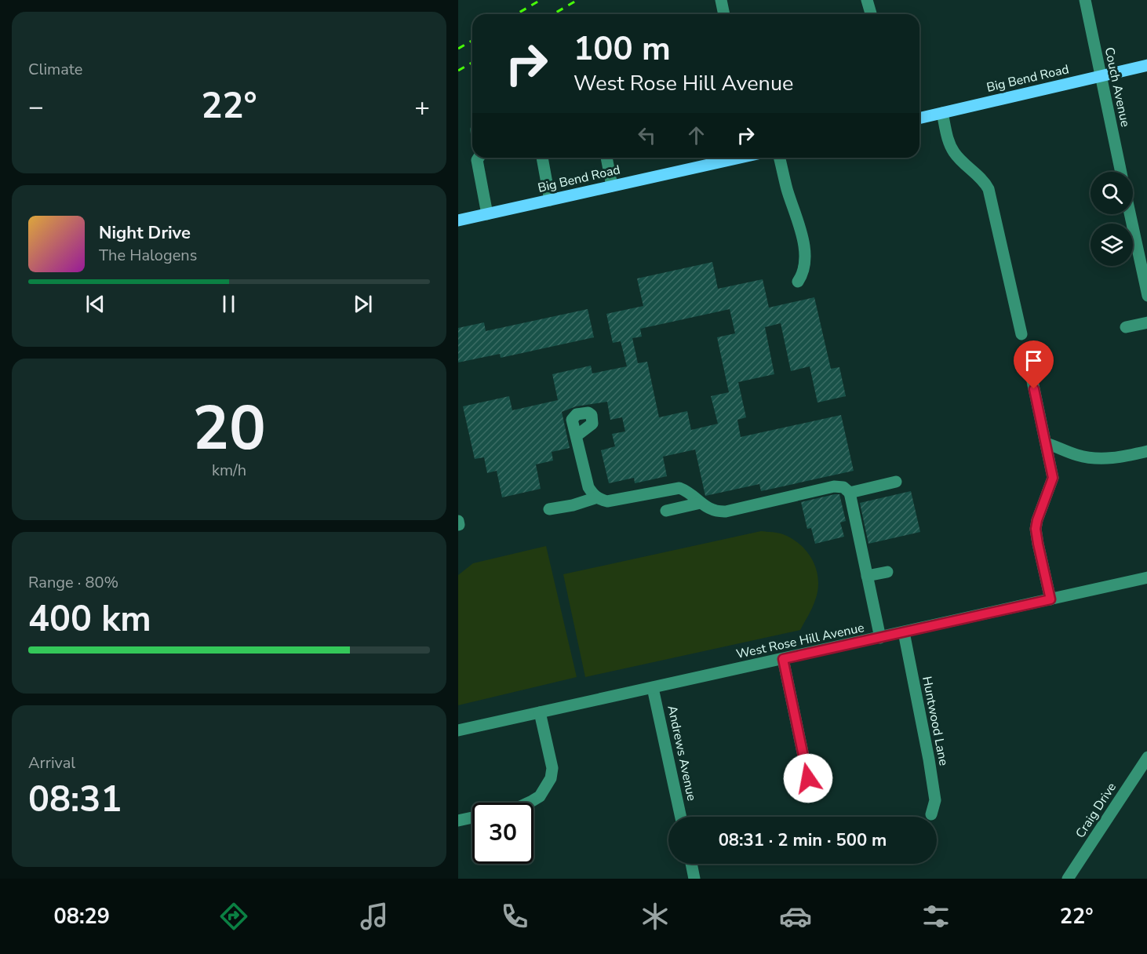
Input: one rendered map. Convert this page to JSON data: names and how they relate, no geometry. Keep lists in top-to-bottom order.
{
  "streets": {
    "main road": ["Big Bend Road"],
    "street": [
      "Couch Avenue",
      "West Rose Hill Avenue",
      "Huntwood Lane",
      "Andrews Avenue",
      "Craig Drive"
    ]
  },
  "crossings": [
    ["Big Bend Road", "Couch Avenue"],
    ["West Rose Hill Avenue", "Huntwood Lane"],
    ["West Rose Hill Avenue", "Andrews Avenue"]
  ],
  "page": {
    "tile": [
      "Climate",
      ["20", "km/h"],
      ["Range · 80%", "400 km"],
      ["Arrival", "08:31"]
    ],
    "turn": ["100 m", "West Rose Hill Avenue"],
    "heat": ["−", "22°", "+"],
    "song": ["Night Drive", "The Halogens"],
    "limit": "30",
    "trip": "08:31 · 2 min · 500 m",
    "tabs": ["08:29", "22°"]
  }
}
